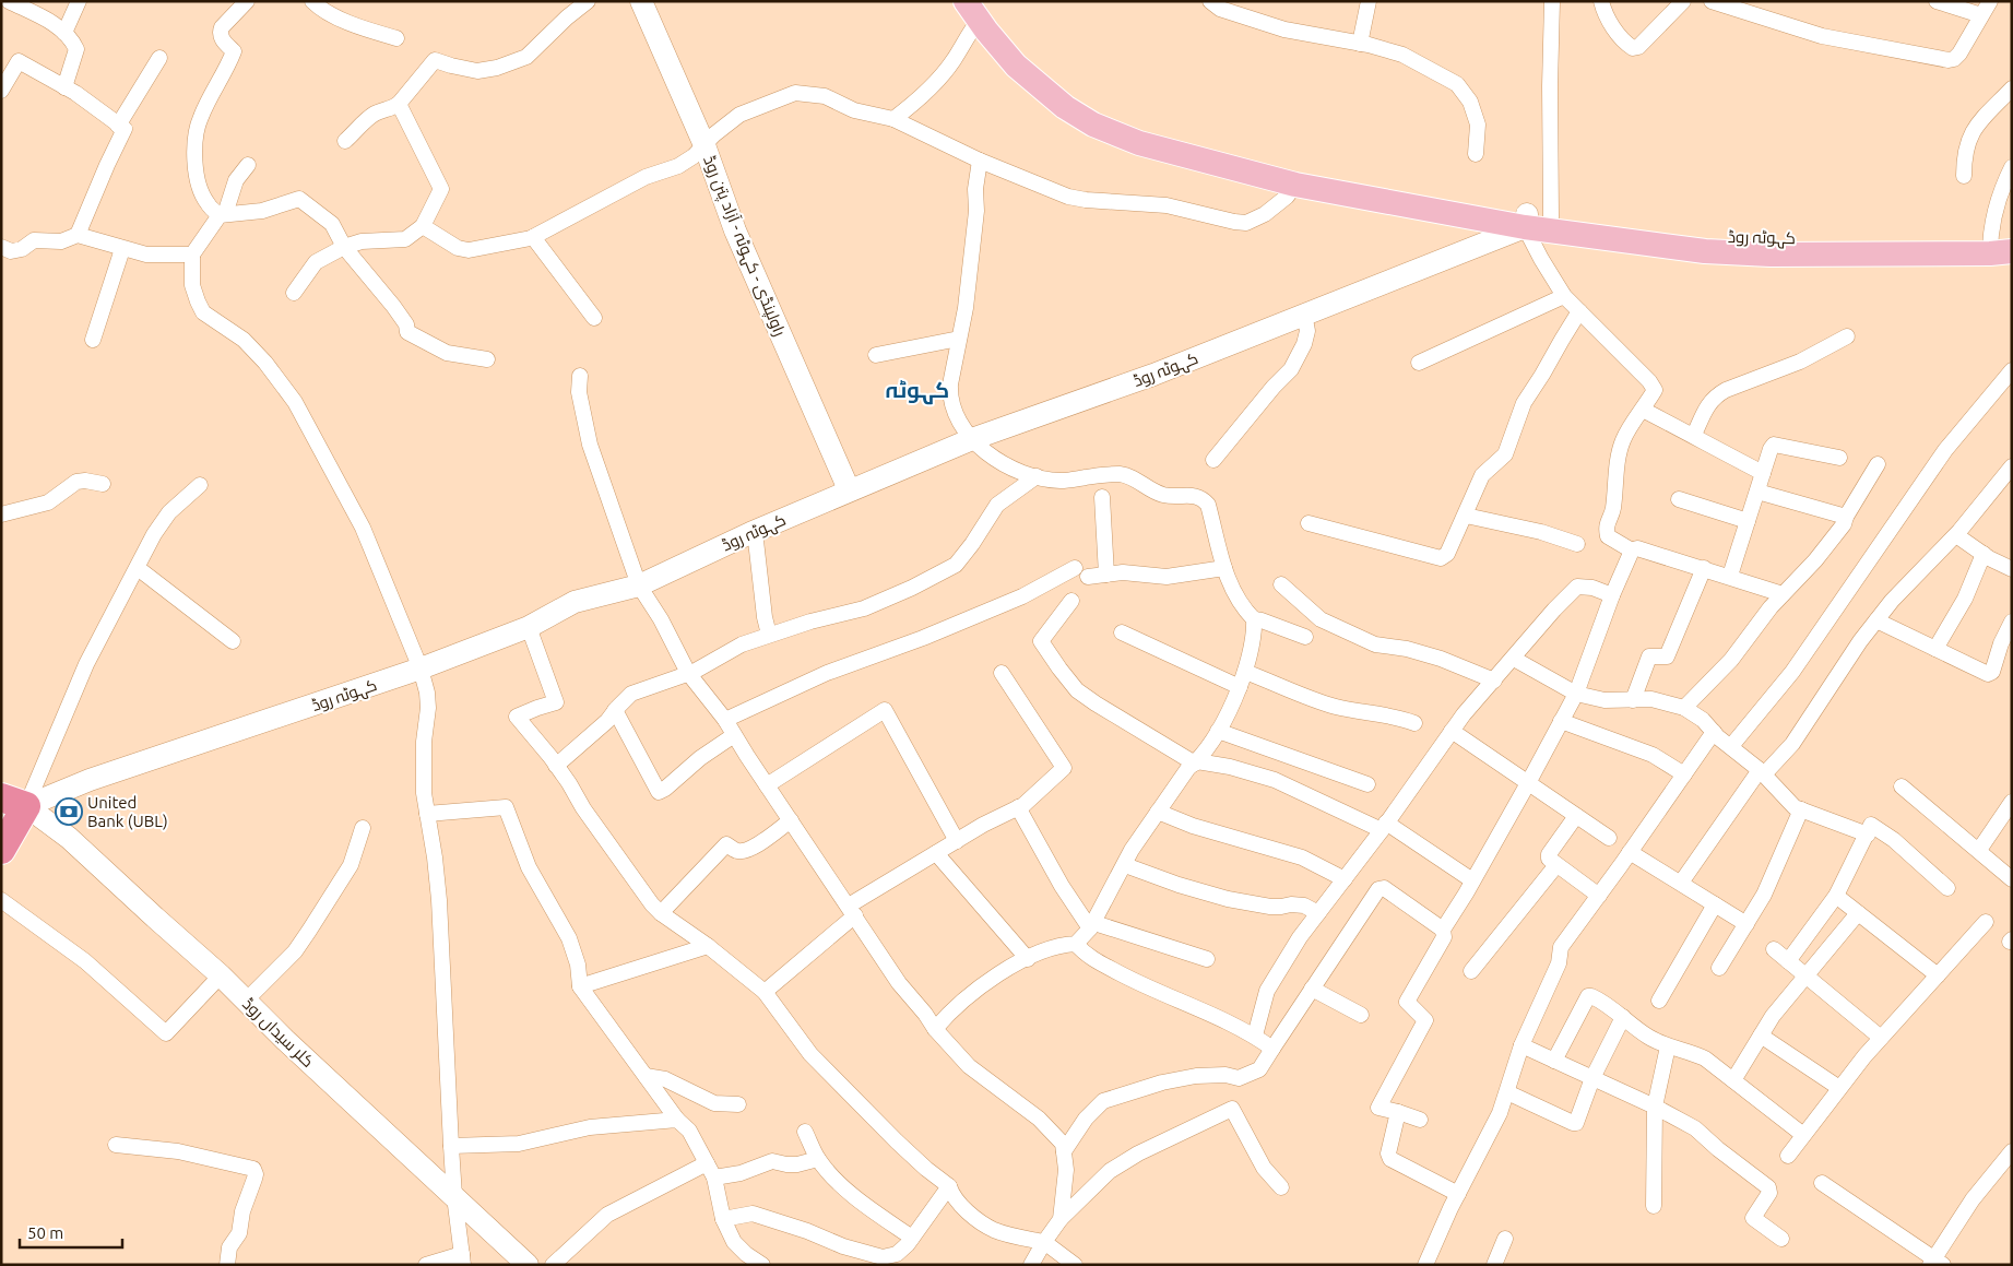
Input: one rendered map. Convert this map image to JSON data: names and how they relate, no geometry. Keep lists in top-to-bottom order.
{
  "streets": {
    "main road": ["کہوٹہ روڈ", "راولپنڈی - کہوٹہ - آزاد پتن روڈ", "کلر سیداں روڈ"]
  },
  "crossings": [
    ["کہوٹہ روڈ", "راولپنڈی - کہوٹہ - آزاد پتن روڈ"],
    ["کہوٹہ روڈ", "کلر سیداں روڈ"]
  ],
  "districts": ["کہوٹہ"],
  "places": {
    "bank": ["United Bank (UBL)"]
  },
  "scale_bar": "50 m"
}
